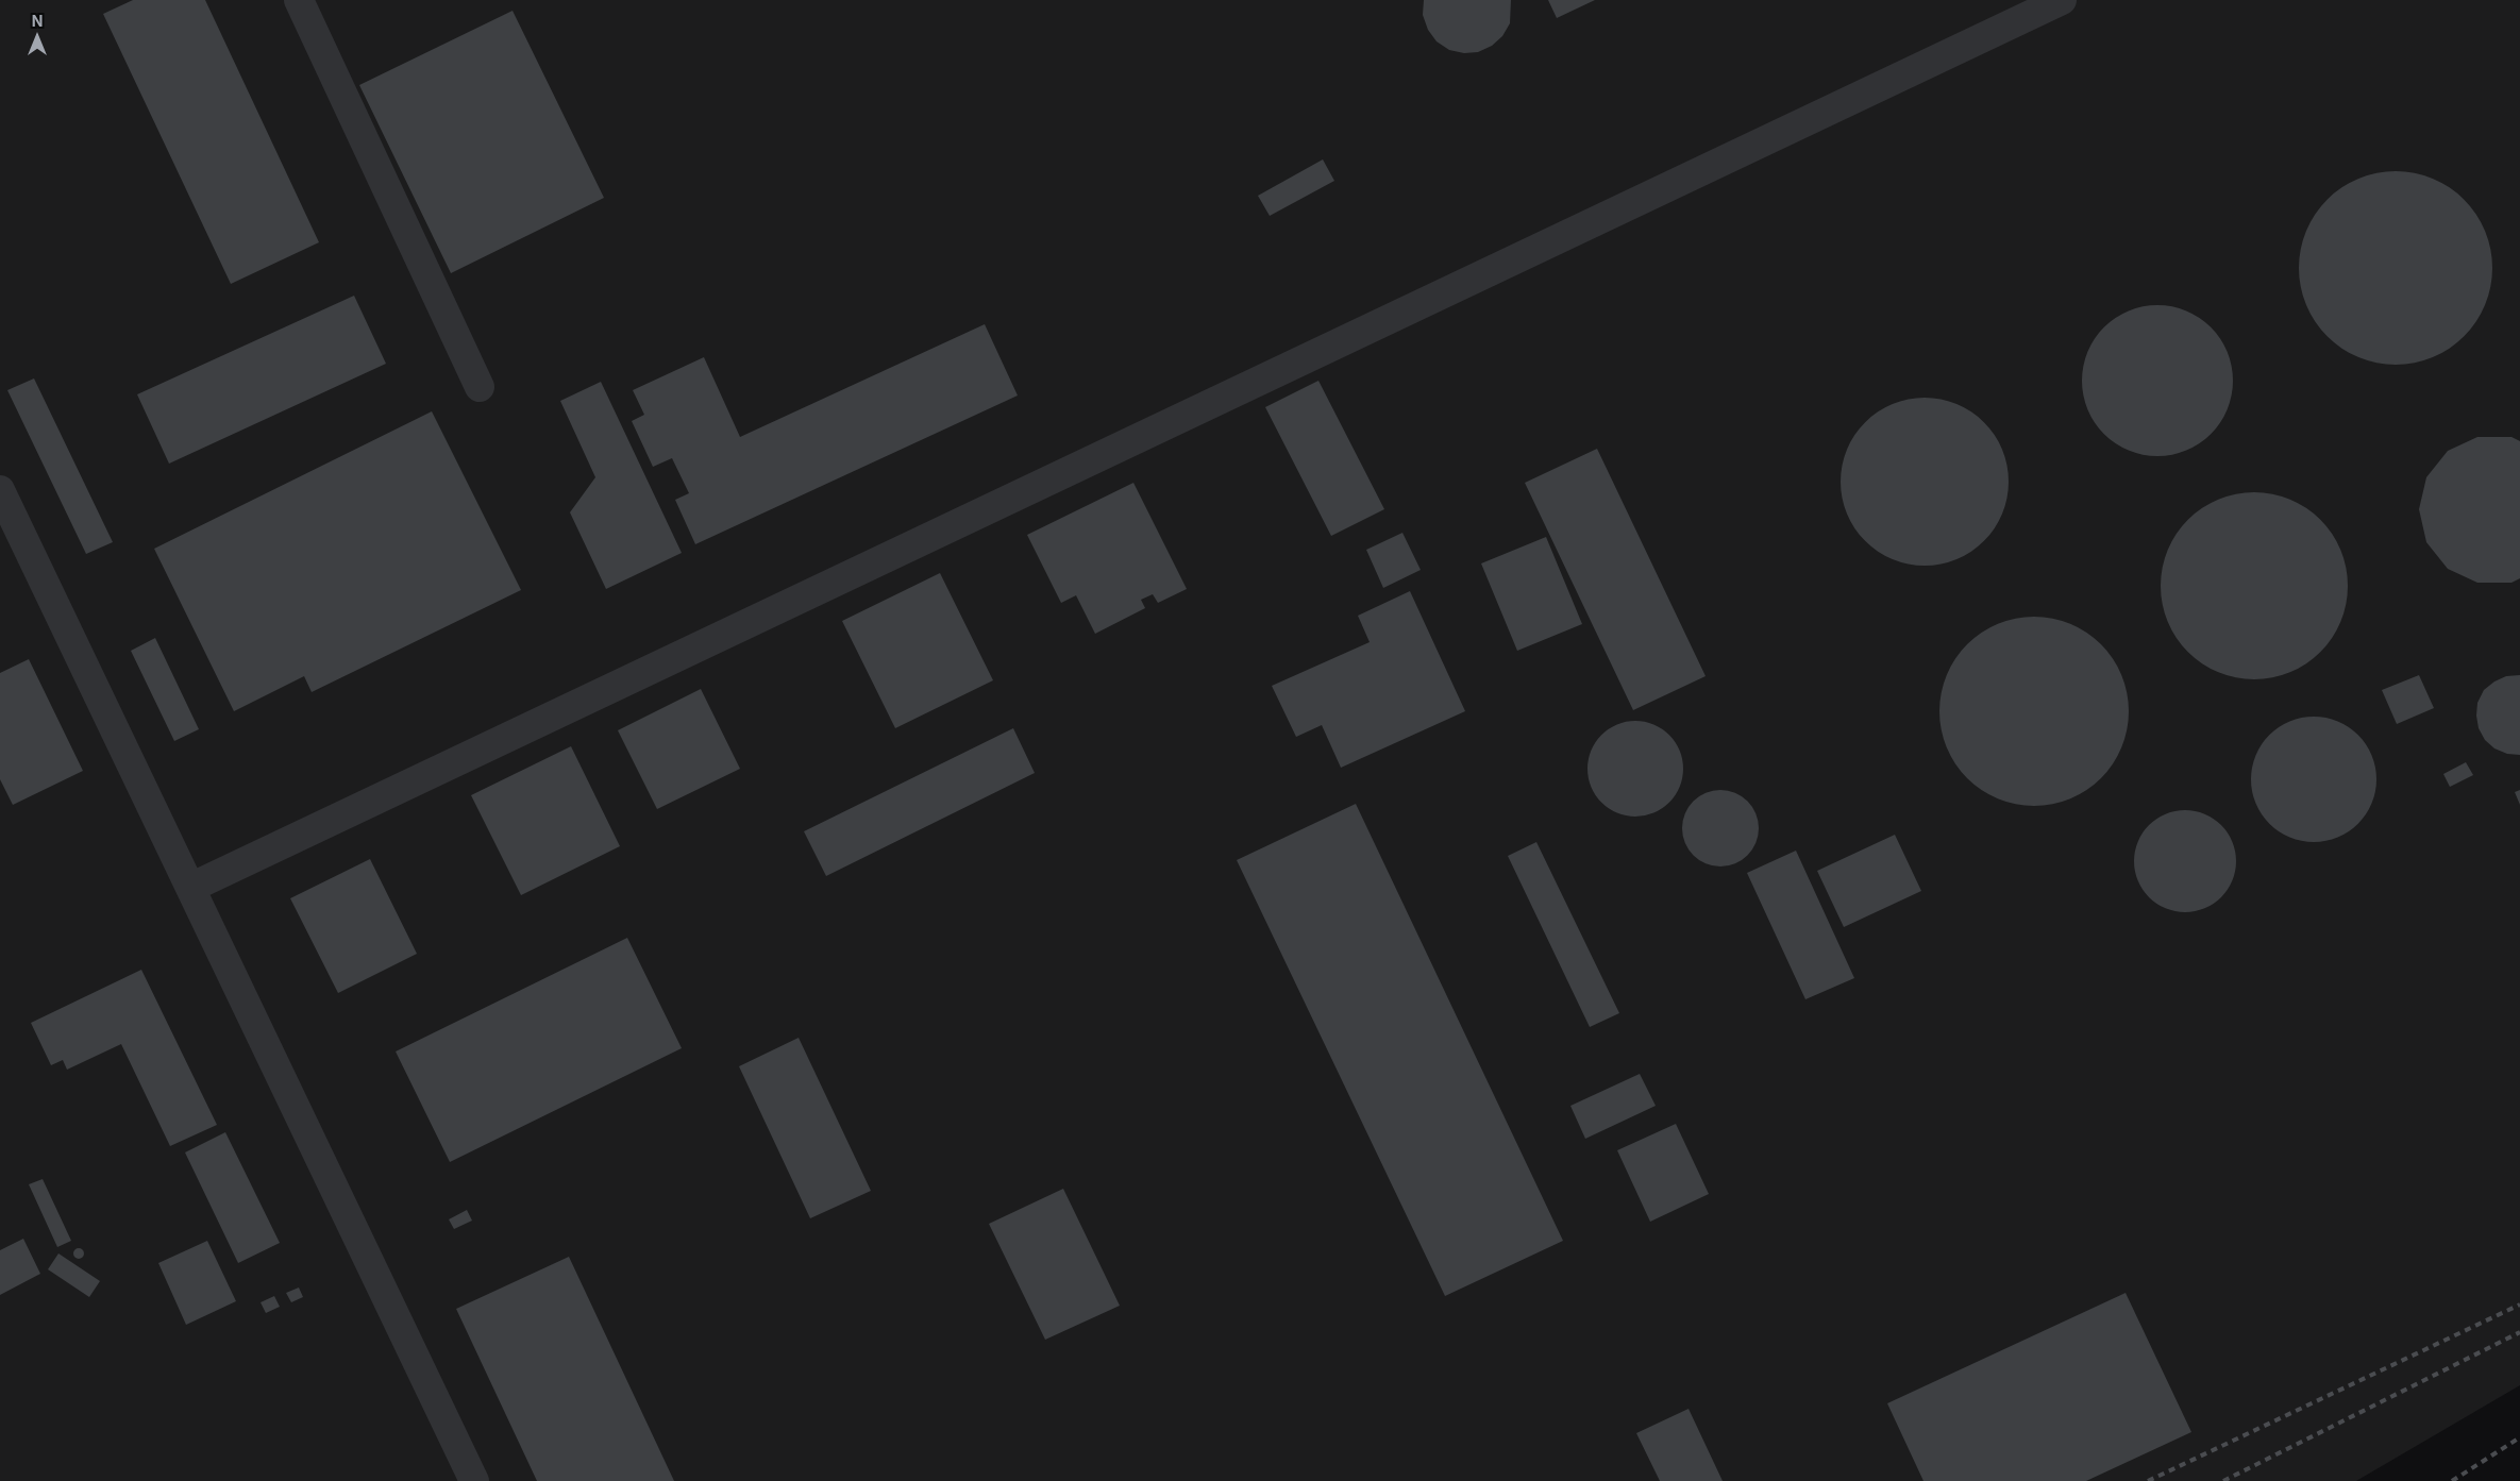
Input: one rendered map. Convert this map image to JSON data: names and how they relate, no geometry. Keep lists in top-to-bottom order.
{
  "north": "top"
}
